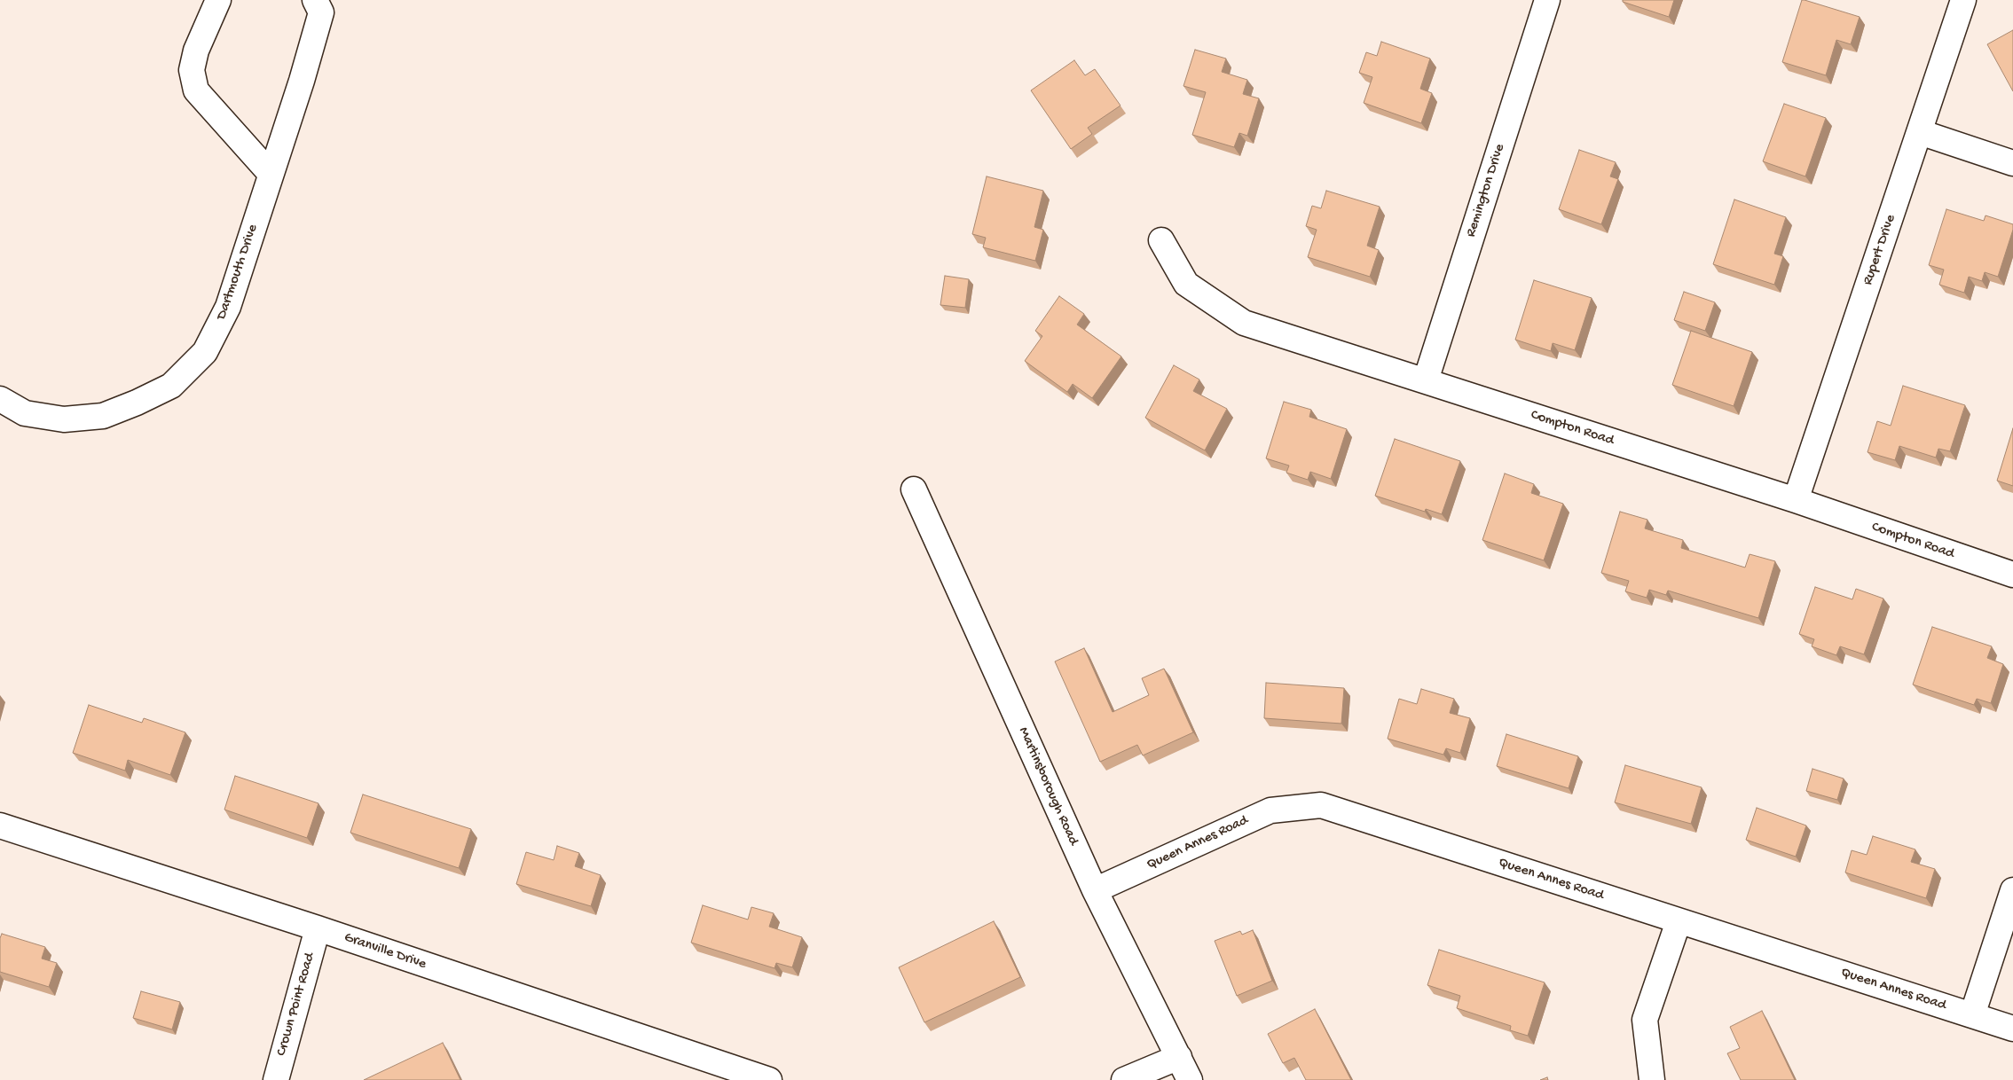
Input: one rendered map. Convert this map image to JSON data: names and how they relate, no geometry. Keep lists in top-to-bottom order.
{
  "streets": {
    "street": [
      "Remington Drive",
      "Rupert Drive",
      "Dartmouth Drive",
      "Compton Road",
      "Martinsborough Road",
      "Queen Annes Road",
      "Granville Drive",
      "Crown Point Road"
    ]
  },
  "crossings": [
    ["Remington Drive", "Compton Road"],
    ["Rupert Drive", "Compton Road"],
    ["Martinsborough Road", "Queen Annes Road"],
    ["Granville Drive", "Crown Point Road"]
  ]
}
